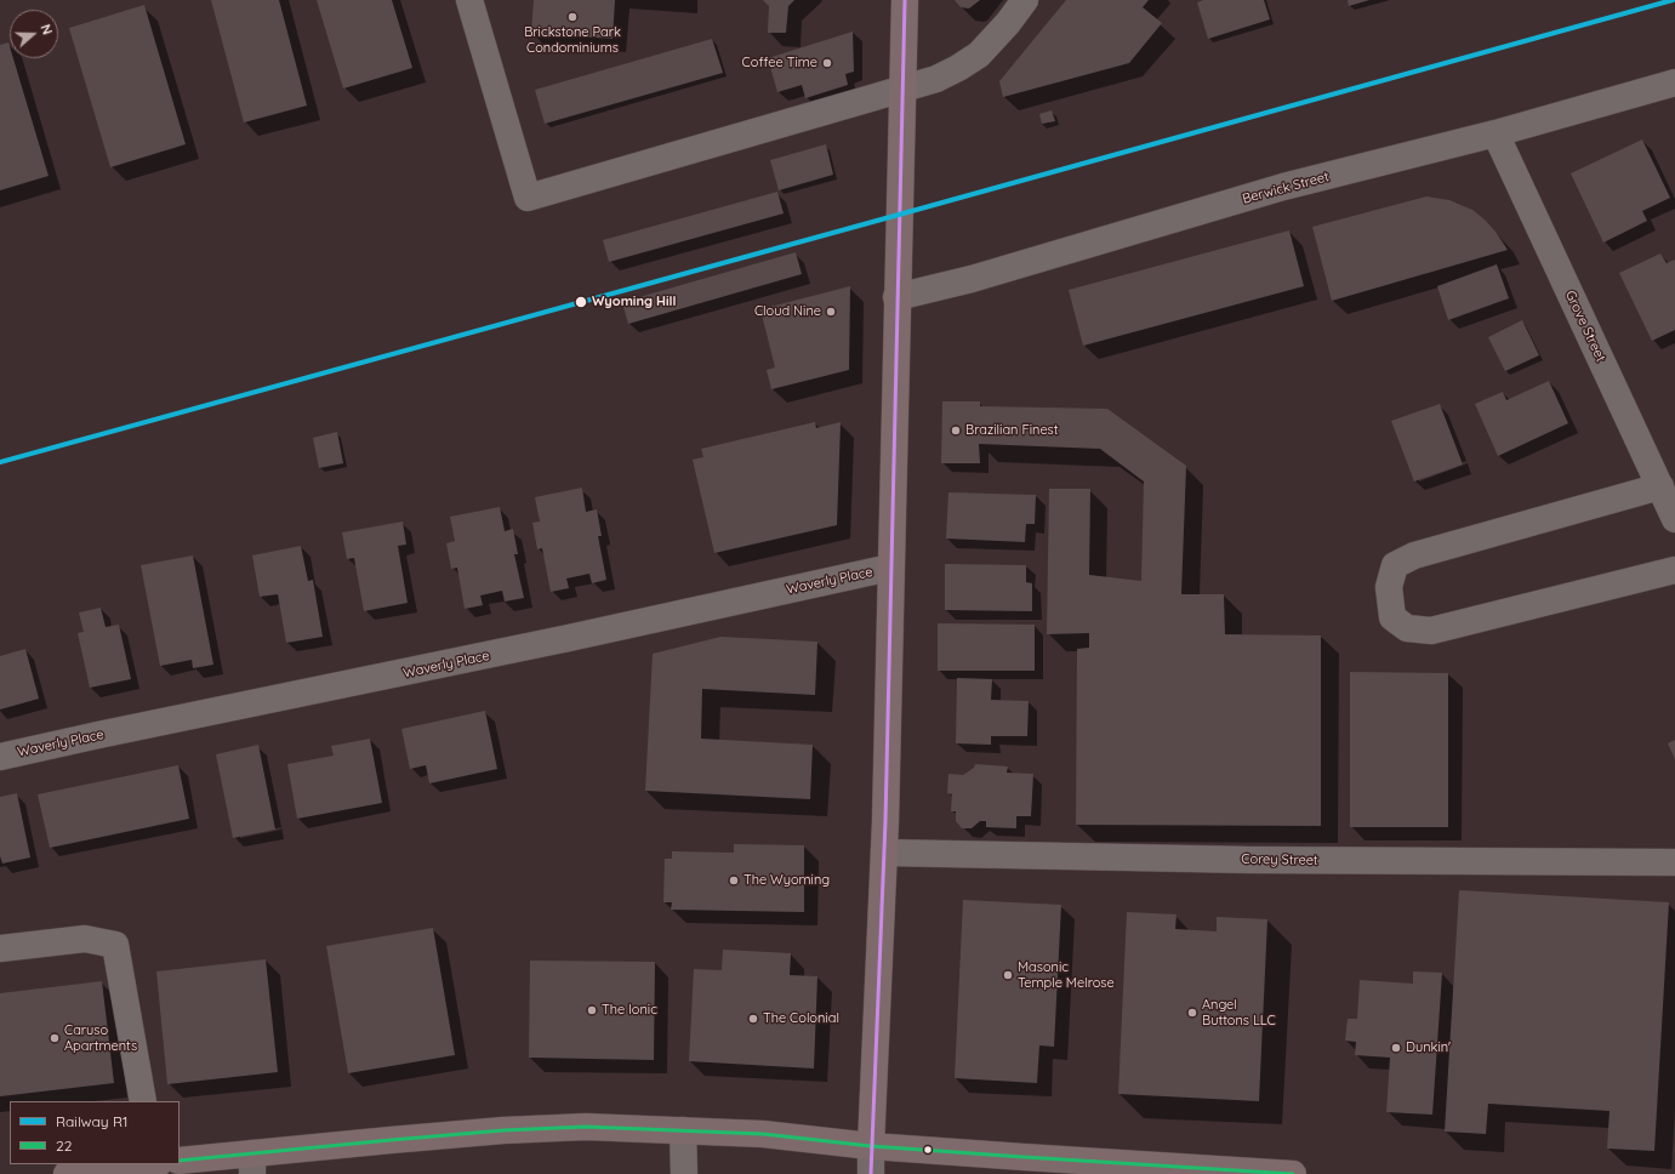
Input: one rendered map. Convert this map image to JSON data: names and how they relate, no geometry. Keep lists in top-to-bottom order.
{
  "streets": {
    "street": [
      "Berwick Street",
      "Grove Street",
      "Waverly Place",
      "Corey Street"
    ]
  },
  "crossings": [
    ["Berwick Street", "Grove Street"]
  ],
  "places": [
    "Brickstone Park Condominiums",
    "Coffee Time",
    "Wyoming Hill",
    "Cloud Nine",
    "Brazilian Finest",
    "The Wyoming",
    "Masonic Temple Melrose",
    "The Ionic",
    "Angel Buttons LLC",
    "The Colonial",
    "Caruso Apartments",
    "Dunkin'"
  ],
  "lines": ["rail line R1", "transit line 22"],
  "legend": ["Railway R1", "22"],
  "north": "right"
}
